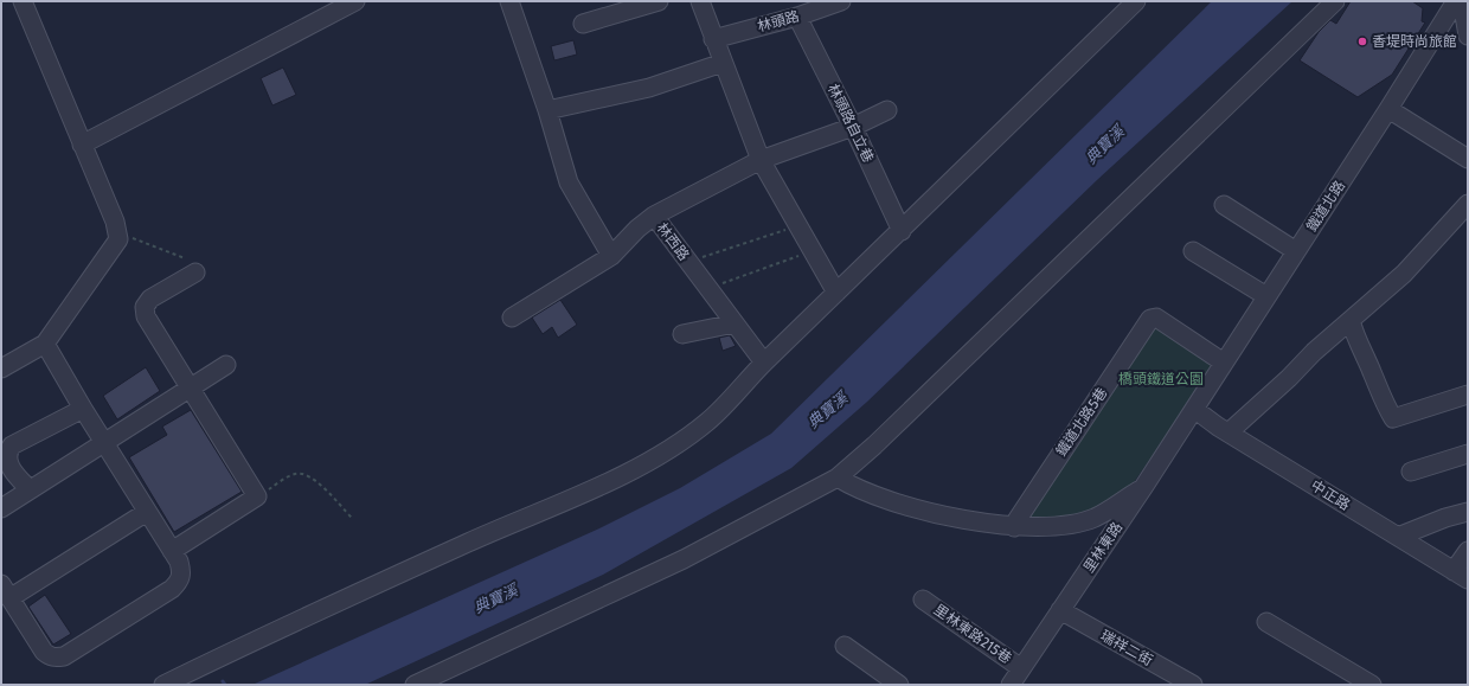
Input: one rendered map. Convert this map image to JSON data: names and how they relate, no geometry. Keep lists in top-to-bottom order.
{
  "streets": {
    "street": [
      "林頭路",
      "林頭路自立巷",
      "鐵道北路",
      "林西路",
      "鐵道北路5巷",
      "中正路",
      "里林東路",
      "里林東路215巷",
      "瑞祥二街"
    ]
  },
  "crossings": [
    ["林頭路", "林頭路自立巷"],
    ["林頭路自立巷", "林西路"],
    ["鐵道北路", "鐵道北路5巷"],
    ["鐵道北路", "中正路"],
    ["鐵道北路", "里林東路"],
    ["中正路", "里林東路"],
    ["里林東路", "里林東路215巷"],
    ["里林東路", "瑞祥二街"]
  ],
  "water": ["典寶溪"],
  "parks": ["橋頭鐵道公園"],
  "places": ["香堤時尚旅館"]
}
